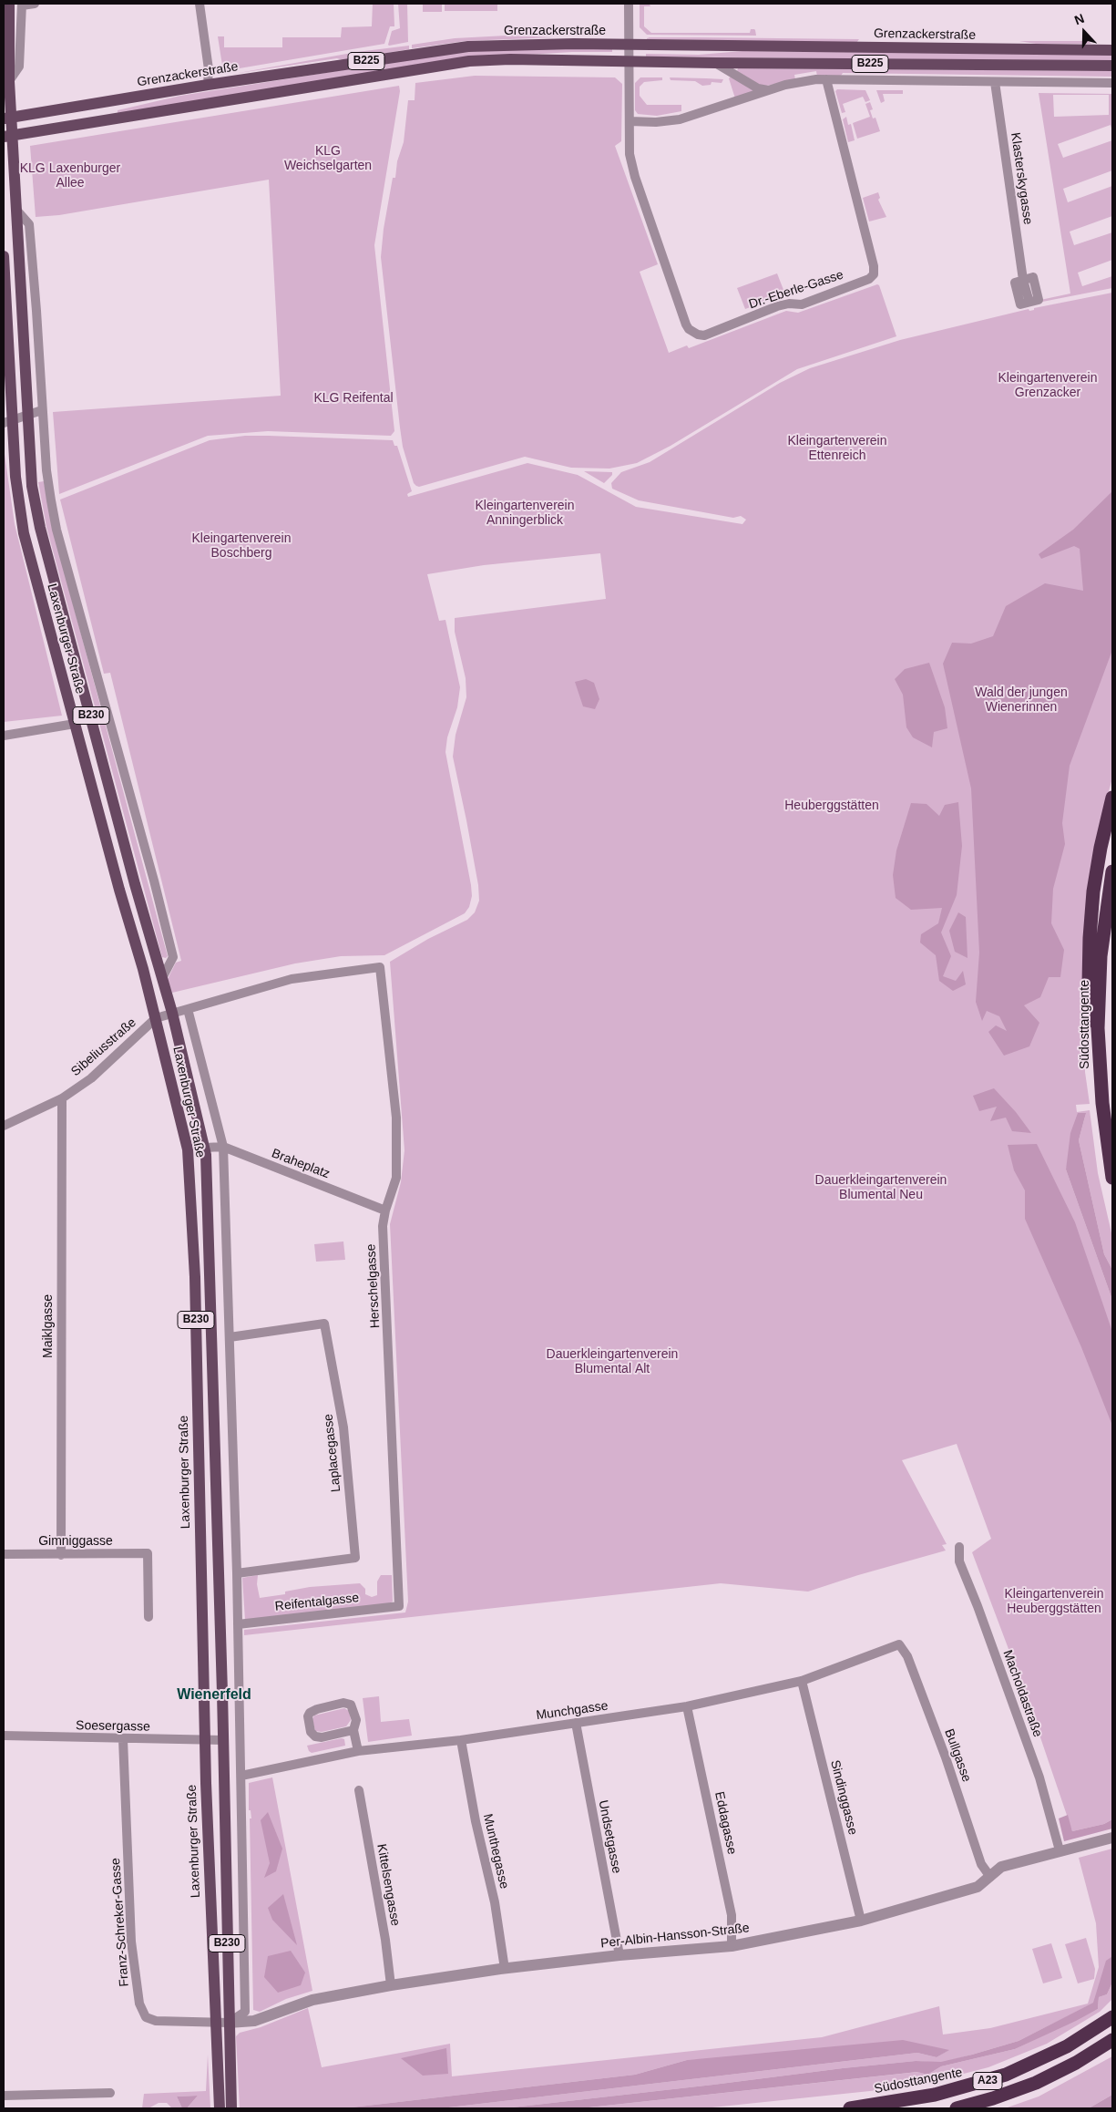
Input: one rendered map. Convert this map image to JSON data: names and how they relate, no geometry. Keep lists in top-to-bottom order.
{
  "streets": {
    "highway": ["Südosttangente", "A23"],
    "main road": [
      "Grenzackerstraße",
      "B225",
      "Laxenburger Straße",
      "B230"
    ],
    "street": [
      "Klasterskygasse",
      "Dr.-Eberle-Gasse",
      "Sibeliusstraße",
      "Braheplatz",
      "Herschelgasse",
      "Maiklgasse",
      "Laplacegasse",
      "Gimniggasse",
      "Reifentalgasse",
      "Macholdastraße",
      "Munchgasse",
      "Soesergasse",
      "Bullgasse",
      "Sindinggasse",
      "Eddagasse",
      "Undsetgasse",
      "Munthegasse",
      "Kittelsengasse",
      "Franz-Schreker-Gasse",
      "Per-Albin-Hansson-Straße"
    ]
  },
  "crossings": [
    ["Grenzackerstraße", "Laxenburger Straße"],
    ["B225", "Laxenburger Straße"],
    ["Laxenburger Straße", "Sibeliusstraße"],
    ["Laxenburger Straße", "Braheplatz"],
    ["Laxenburger Straße", "Laplacegasse"],
    ["Laxenburger Straße", "Reifentalgasse"],
    ["Laxenburger Straße", "Munchgasse"],
    ["Laxenburger Straße", "Soesergasse"],
    ["Laxenburger Straße", "Franz-Schreker-Gasse"],
    ["Laxenburger Straße", "Per-Albin-Hansson-Straße"],
    ["Sibeliusstraße", "Herschelgasse"],
    ["Sibeliusstraße", "Maiklgasse"],
    ["Braheplatz", "Herschelgasse"],
    ["Herschelgasse", "Reifentalgasse"],
    ["Maiklgasse", "Gimniggasse"],
    ["Macholdastraße", "Per-Albin-Hansson-Straße"],
    ["Munchgasse", "Bullgasse"],
    ["Munchgasse", "Sindinggasse"],
    ["Munchgasse", "Eddagasse"],
    ["Munchgasse", "Undsetgasse"],
    ["Munchgasse", "Munthegasse"],
    ["Soesergasse", "Franz-Schreker-Gasse"],
    ["Bullgasse", "Per-Albin-Hansson-Straße"],
    ["Sindinggasse", "Per-Albin-Hansson-Straße"],
    ["Eddagasse", "Per-Albin-Hansson-Straße"],
    ["Undsetgasse", "Per-Albin-Hansson-Straße"],
    ["Munthegasse", "Per-Albin-Hansson-Straße"],
    ["Kittelsengasse", "Per-Albin-Hansson-Straße"],
    ["Franz-Schreker-Gasse", "Per-Albin-Hansson-Straße"]
  ],
  "districts": ["Wienerfeld"],
  "parks": [
    "KLG Weichselgarten",
    "KLG Laxenburger Allee",
    "Kleingartenverein Grenzacker",
    "KLG Reifental",
    "Kleingartenverein Ettenreich",
    "Kleingartenverein Anningerblick",
    "Kleingartenverein Boschberg",
    "Wald der jungen Wienerinnen",
    "Heuberggstätten",
    "Dauerkleingartenverein Blumental Neu",
    "Dauerkleingartenverein Blumental Alt",
    "Kleingartenverein Heuberggstätten"
  ],
  "north": "top"
}
